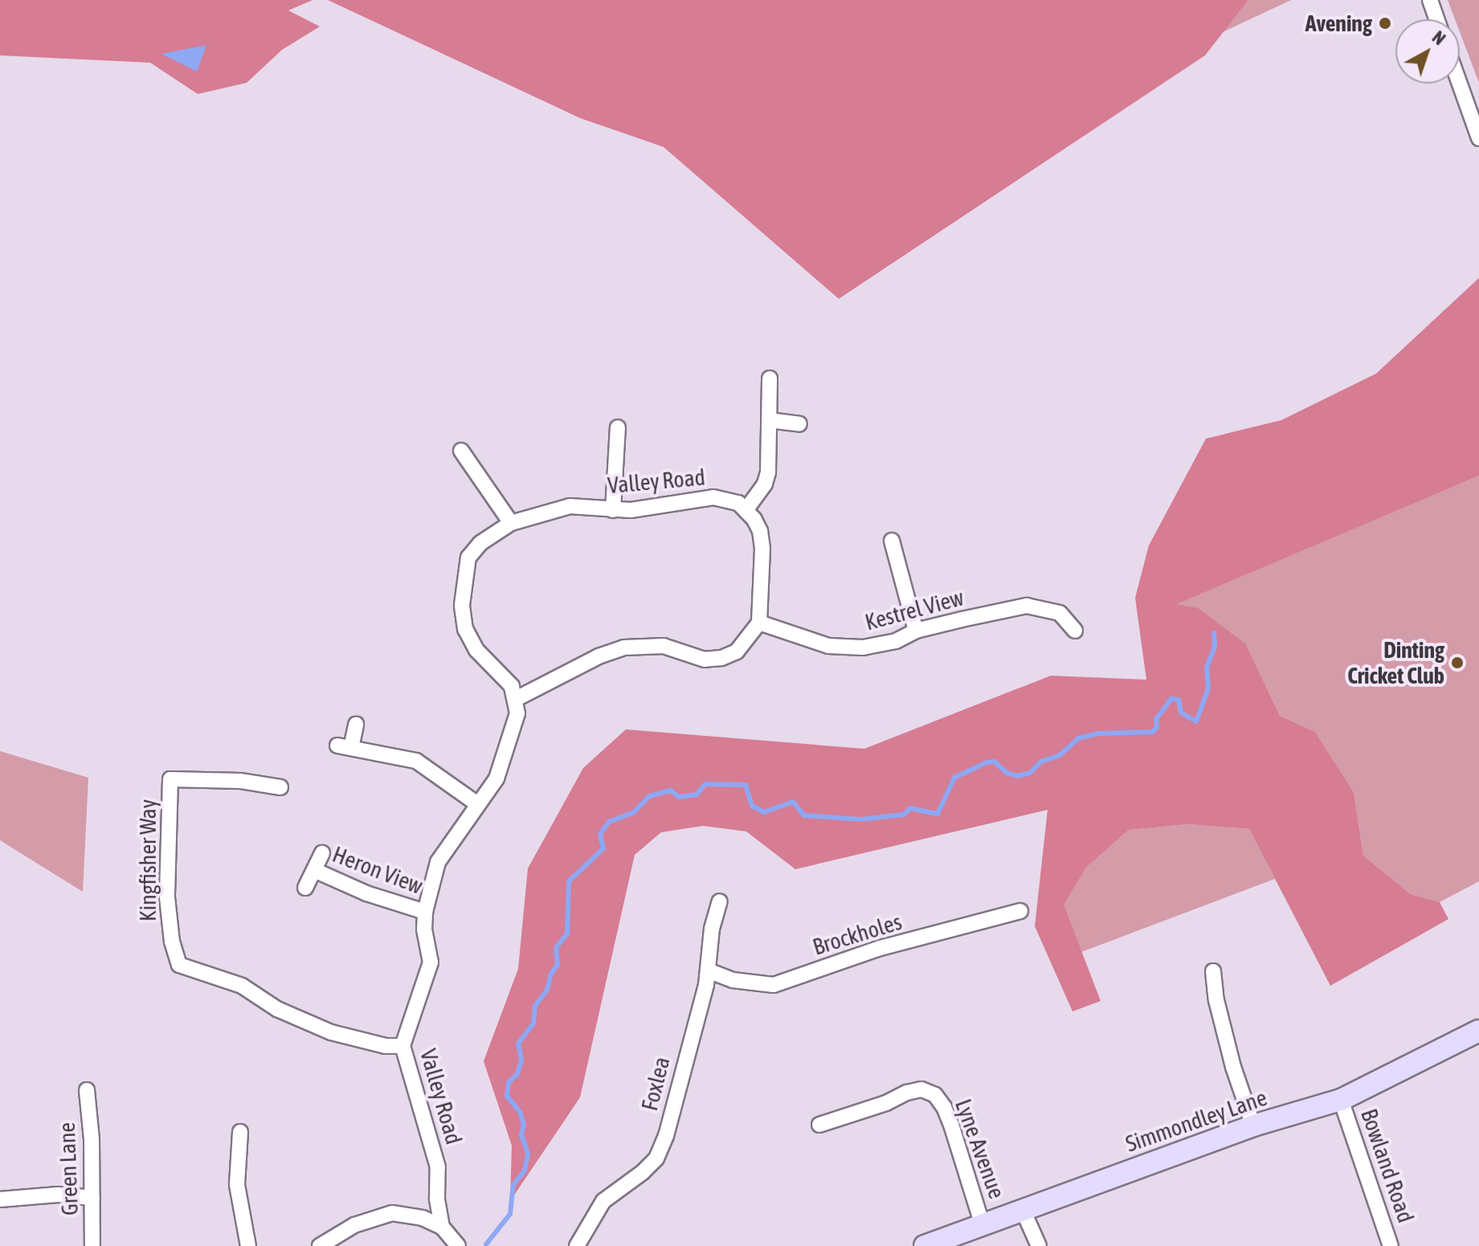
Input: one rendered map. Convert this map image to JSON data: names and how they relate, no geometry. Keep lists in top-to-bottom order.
{
  "streets": {
    "street": [
      "Valley Road",
      "Kestrel View",
      "Kingfisher Way",
      "Heron View",
      "Brockholes",
      "Foxlea",
      "Simmondley Lane",
      "Lyne Avenue",
      "Bowland Road",
      "Green Lane"
    ]
  },
  "crossings": [
    ["Valley Road", "Kingfisher Way"],
    ["Valley Road", "Heron View"],
    ["Brockholes", "Foxlea"],
    ["Simmondley Lane", "Lyne Avenue"],
    ["Simmondley Lane", "Bowland Road"]
  ],
  "places": ["Avening", "Dinting Cricket Club"],
  "north": "top right"
}
